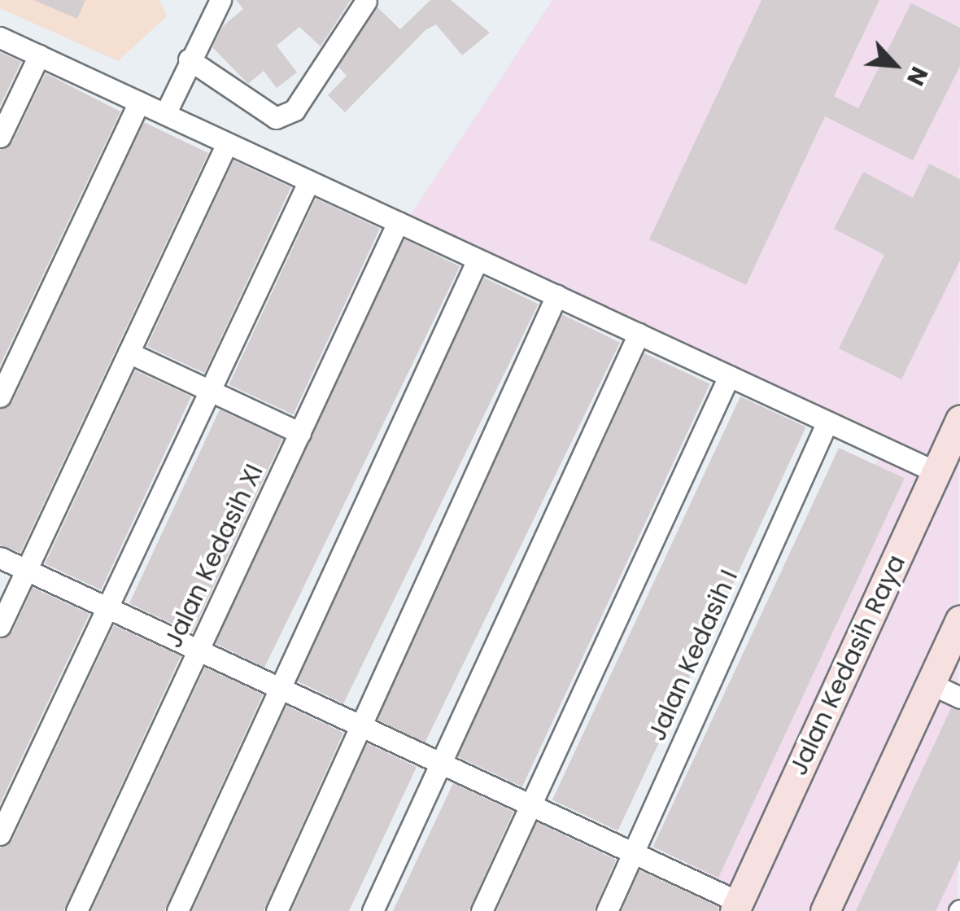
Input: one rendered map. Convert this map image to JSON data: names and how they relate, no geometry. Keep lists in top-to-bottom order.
{
  "streets": {
    "main road": ["Jalan Kedasih Raya"],
    "street": ["Jalan Kedasih XI", "Jalan Kedasih I"]
  },
  "north": "bottom right"
}
